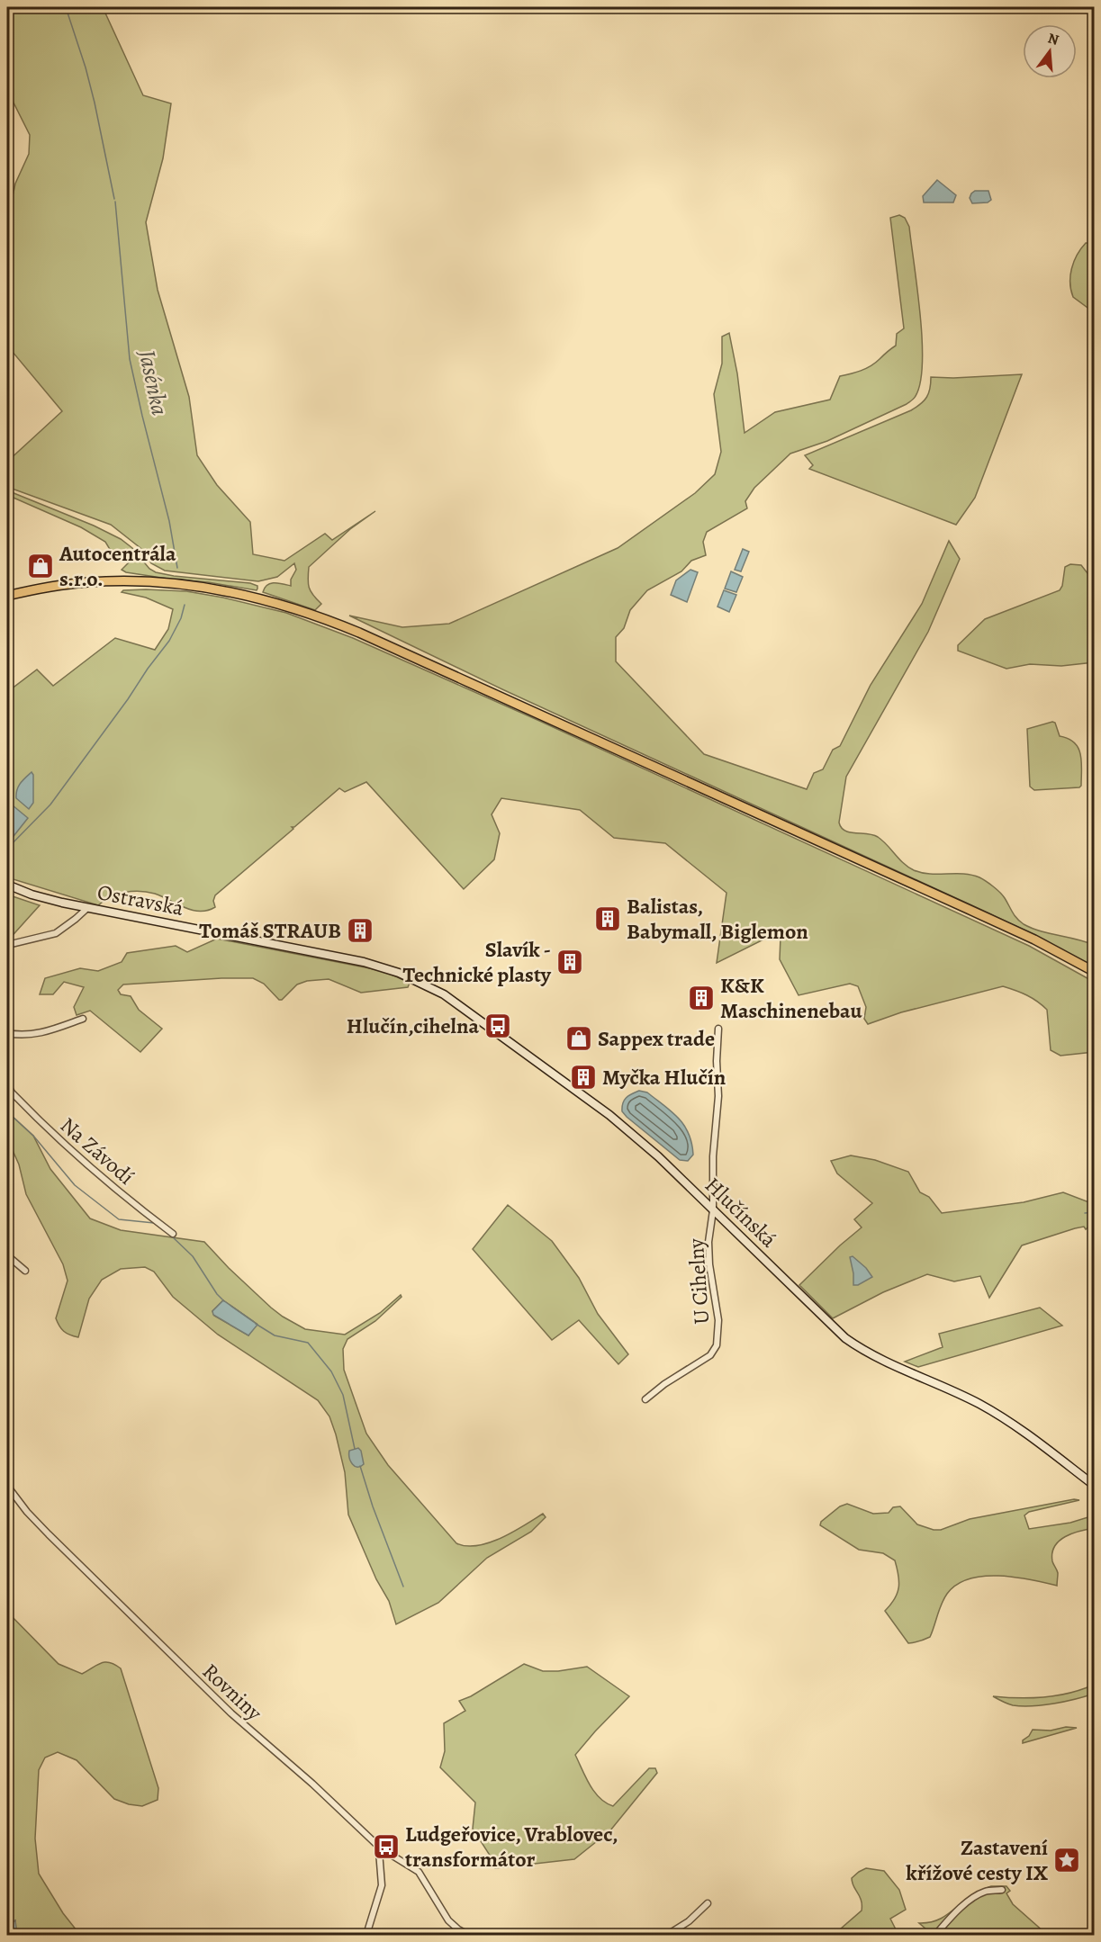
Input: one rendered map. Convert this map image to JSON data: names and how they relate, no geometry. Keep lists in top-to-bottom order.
{
  "streets": {
    "street": [
      "Ostravská",
      "Na Závodí",
      "Hlučínská",
      "U Cihelny",
      "Rovniny"
    ]
  },
  "crossings": [
    ["Ostravská", "Hlučínská"],
    ["Hlučínská", "U Cihelny"]
  ],
  "water": ["Jasénka"],
  "places": {
    "shop": ["Autocentrála s.r.o.", "Sappex trade"],
    "building": [
      "Balistas, Babymall, Biglemon",
      "Tomáš STRAUB",
      "Slavík - Technické plasty",
      "K&K Maschinenebau",
      "Myčka Hlučín"
    ],
    "bus stop": ["Hlučín,cihelna", "Ludgeřovice, Vrablovec, transformátor"],
    "place": ["Zastavení křížové cesty IX"]
  },
  "north": "top"
}
